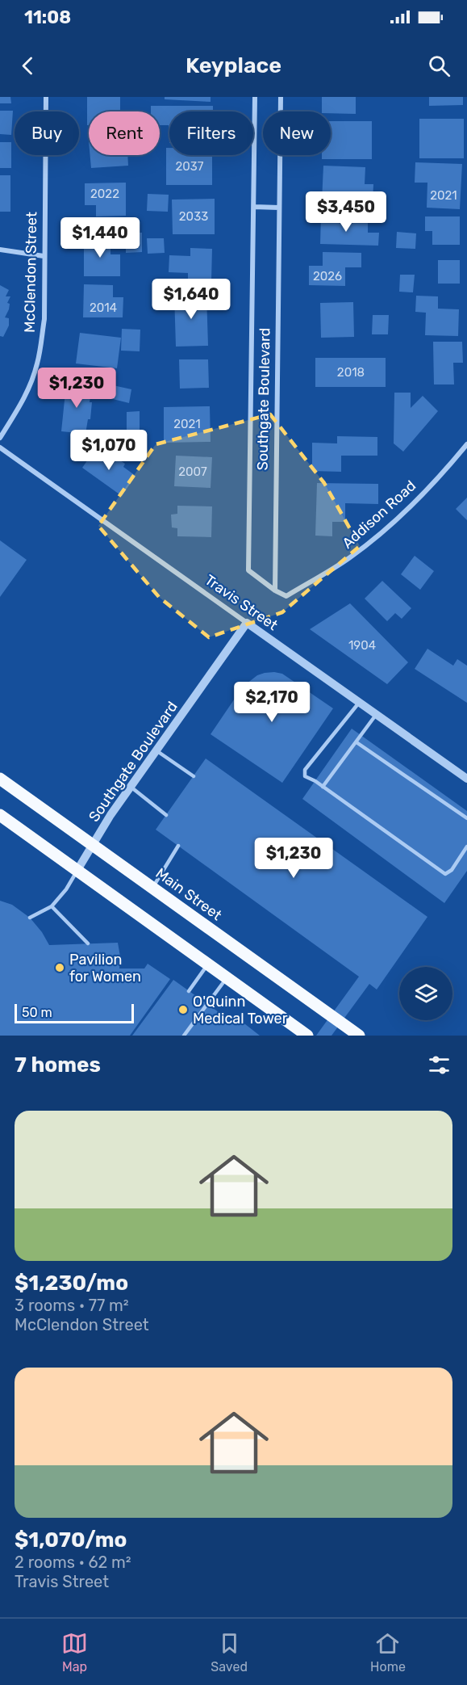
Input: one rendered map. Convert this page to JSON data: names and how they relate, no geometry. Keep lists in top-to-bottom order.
{
  "streets": {
    "main road": ["Main Street"],
    "street": [
      "McClendon Street",
      "Southgate Boulevard",
      "Addison Road",
      "Travis Street"
    ]
  },
  "crossings": [
    ["Southgate Boulevard", "Addison Road"],
    ["Southgate Boulevard", "Travis Street"],
    ["Southgate Boulevard", "Main Street"]
  ],
  "places": ["Pavilion for Women", "O'Quinn Medical Tower"],
  "house_numbers": [
    "2037",
    "2022",
    "2021",
    "2033",
    "2026",
    "2014",
    "2018",
    "2021",
    "2007",
    "1904"
  ],
  "scale_bar": "50 m",
  "page": {
    "status": "11:08",
    "header": "Keyplace",
    "chip": [
      "Buy",
      "Rent",
      "Filters",
      "New"
    ],
    "price": [
      "$3,450",
      "$1,440",
      "$1,640",
      "$1,230",
      "$1,070",
      "$2,170",
      "$1,230"
    ],
    "scale": "50 m",
    "heading": "7 homes",
    "list": [
      {
        "name": "$1,230/mo",
        "note": "3 rooms · 77 m² · McClendon Street"
      },
      {
        "name": "$1,070/mo",
        "note": "2 rooms · 62 m² · Travis Street"
      }
    ],
    "tabs": ["Map", "Saved", "Home"]
  }
}
